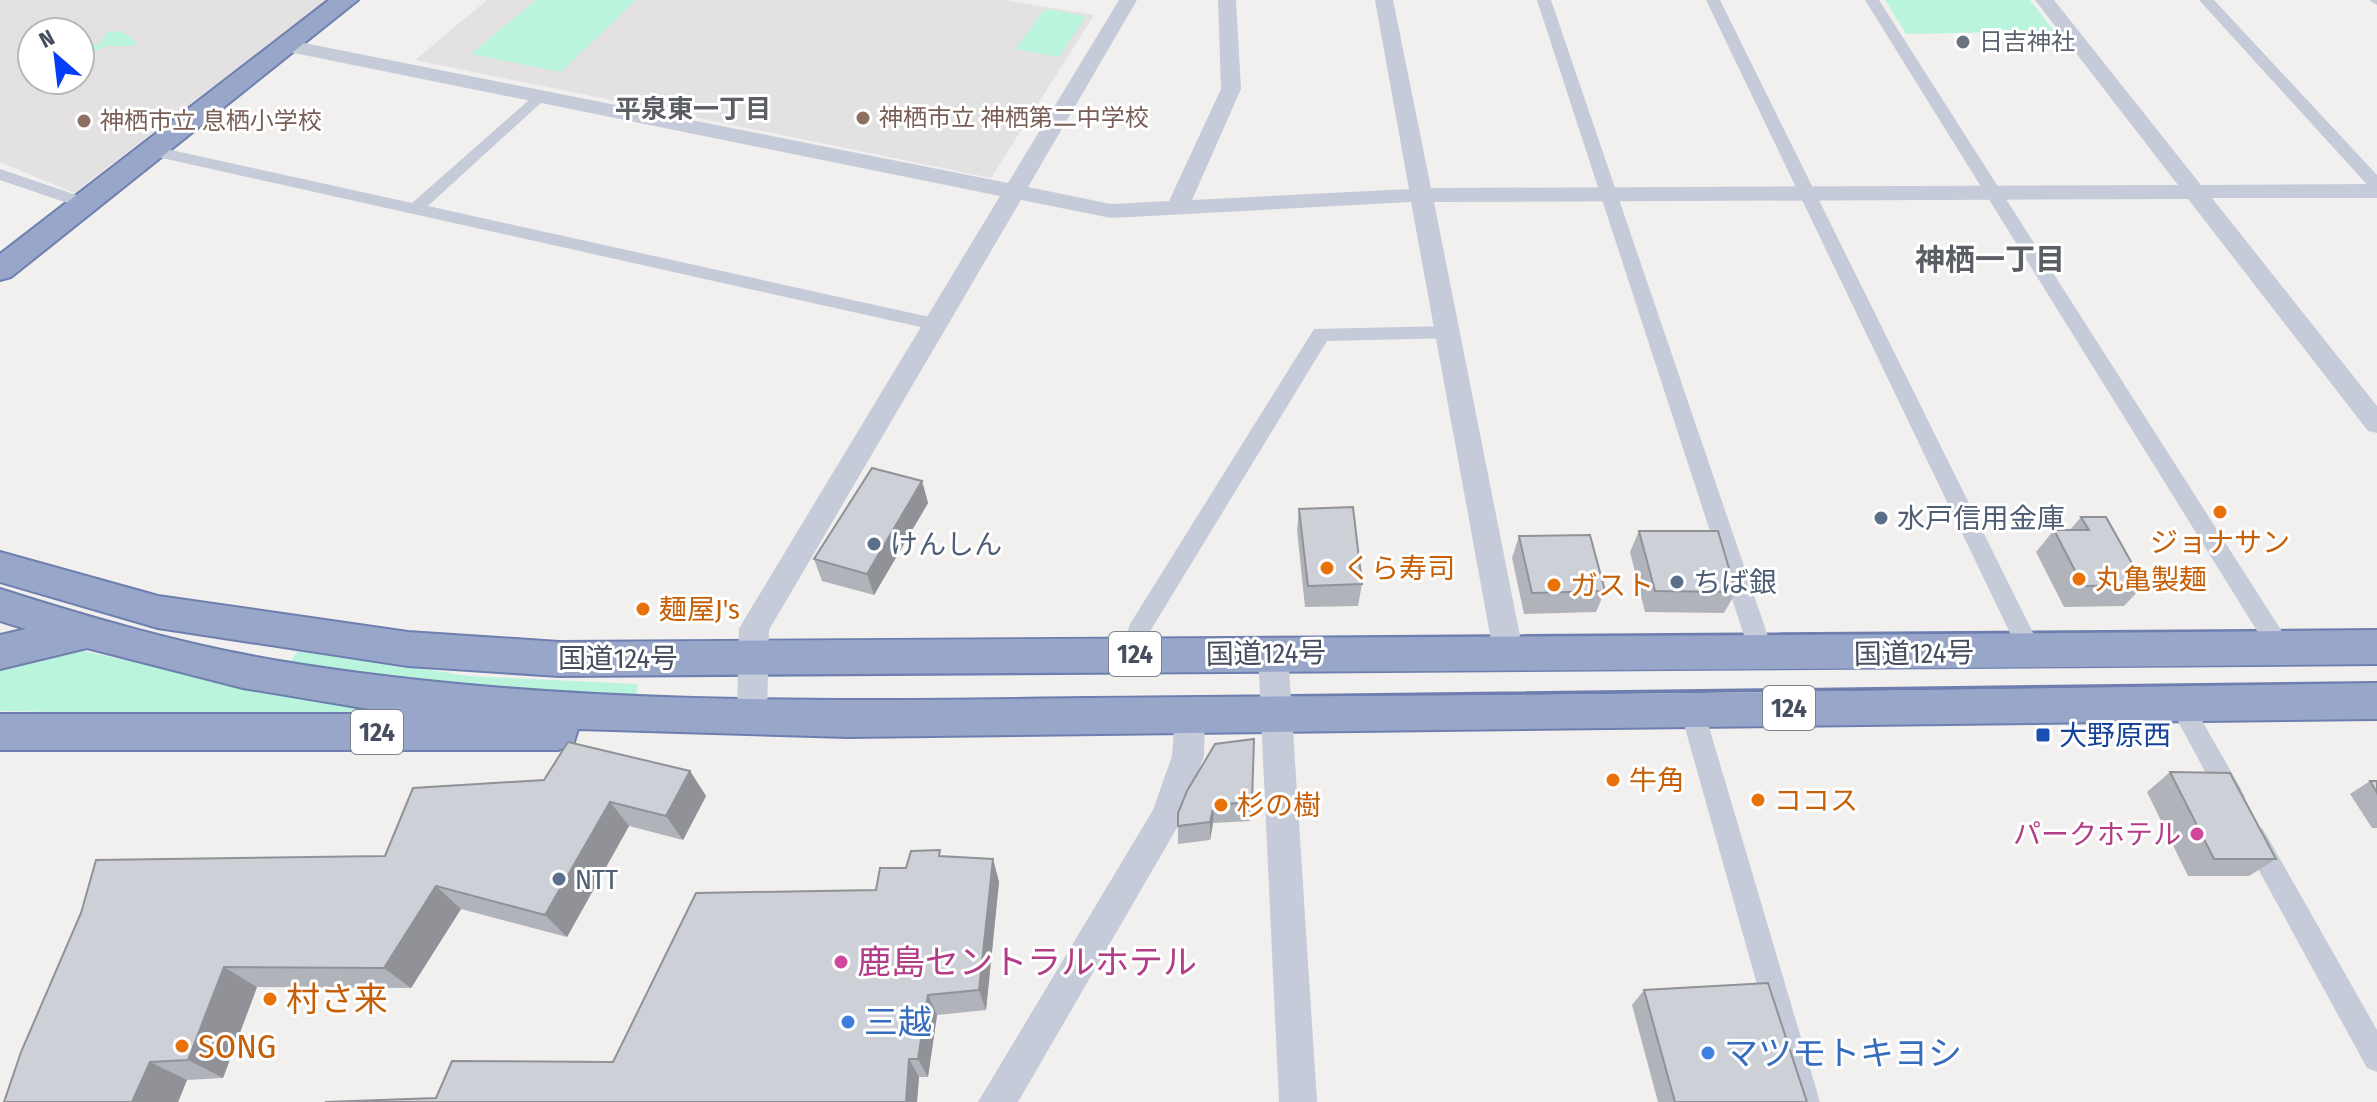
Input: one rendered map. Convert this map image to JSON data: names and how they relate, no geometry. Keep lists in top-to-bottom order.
{
  "streets": {
    "highway": ["国道124号", "124"]
  },
  "districts": ["平泉東一丁目", "神栖一丁目"],
  "places": {
    "other": [
      "日吉神社",
      "神栖市立 神栖第二中学校",
      "神栖市立 息栖小学校",
      "ジョナサン",
      "水戸信用金庫",
      "けんしん",
      "くら寿司",
      "丸亀製麺",
      "ちば銀",
      "ガスト",
      "麺屋J's",
      "牛角",
      "ココス",
      "杉の樹",
      "パークホテル",
      "NTT",
      "鹿島セントラルホテル",
      "村さ来",
      "三越",
      "SONG",
      "マツモトキヨシ"
    ],
    "transit": ["大野原西"]
  },
  "north": "top left"
}
